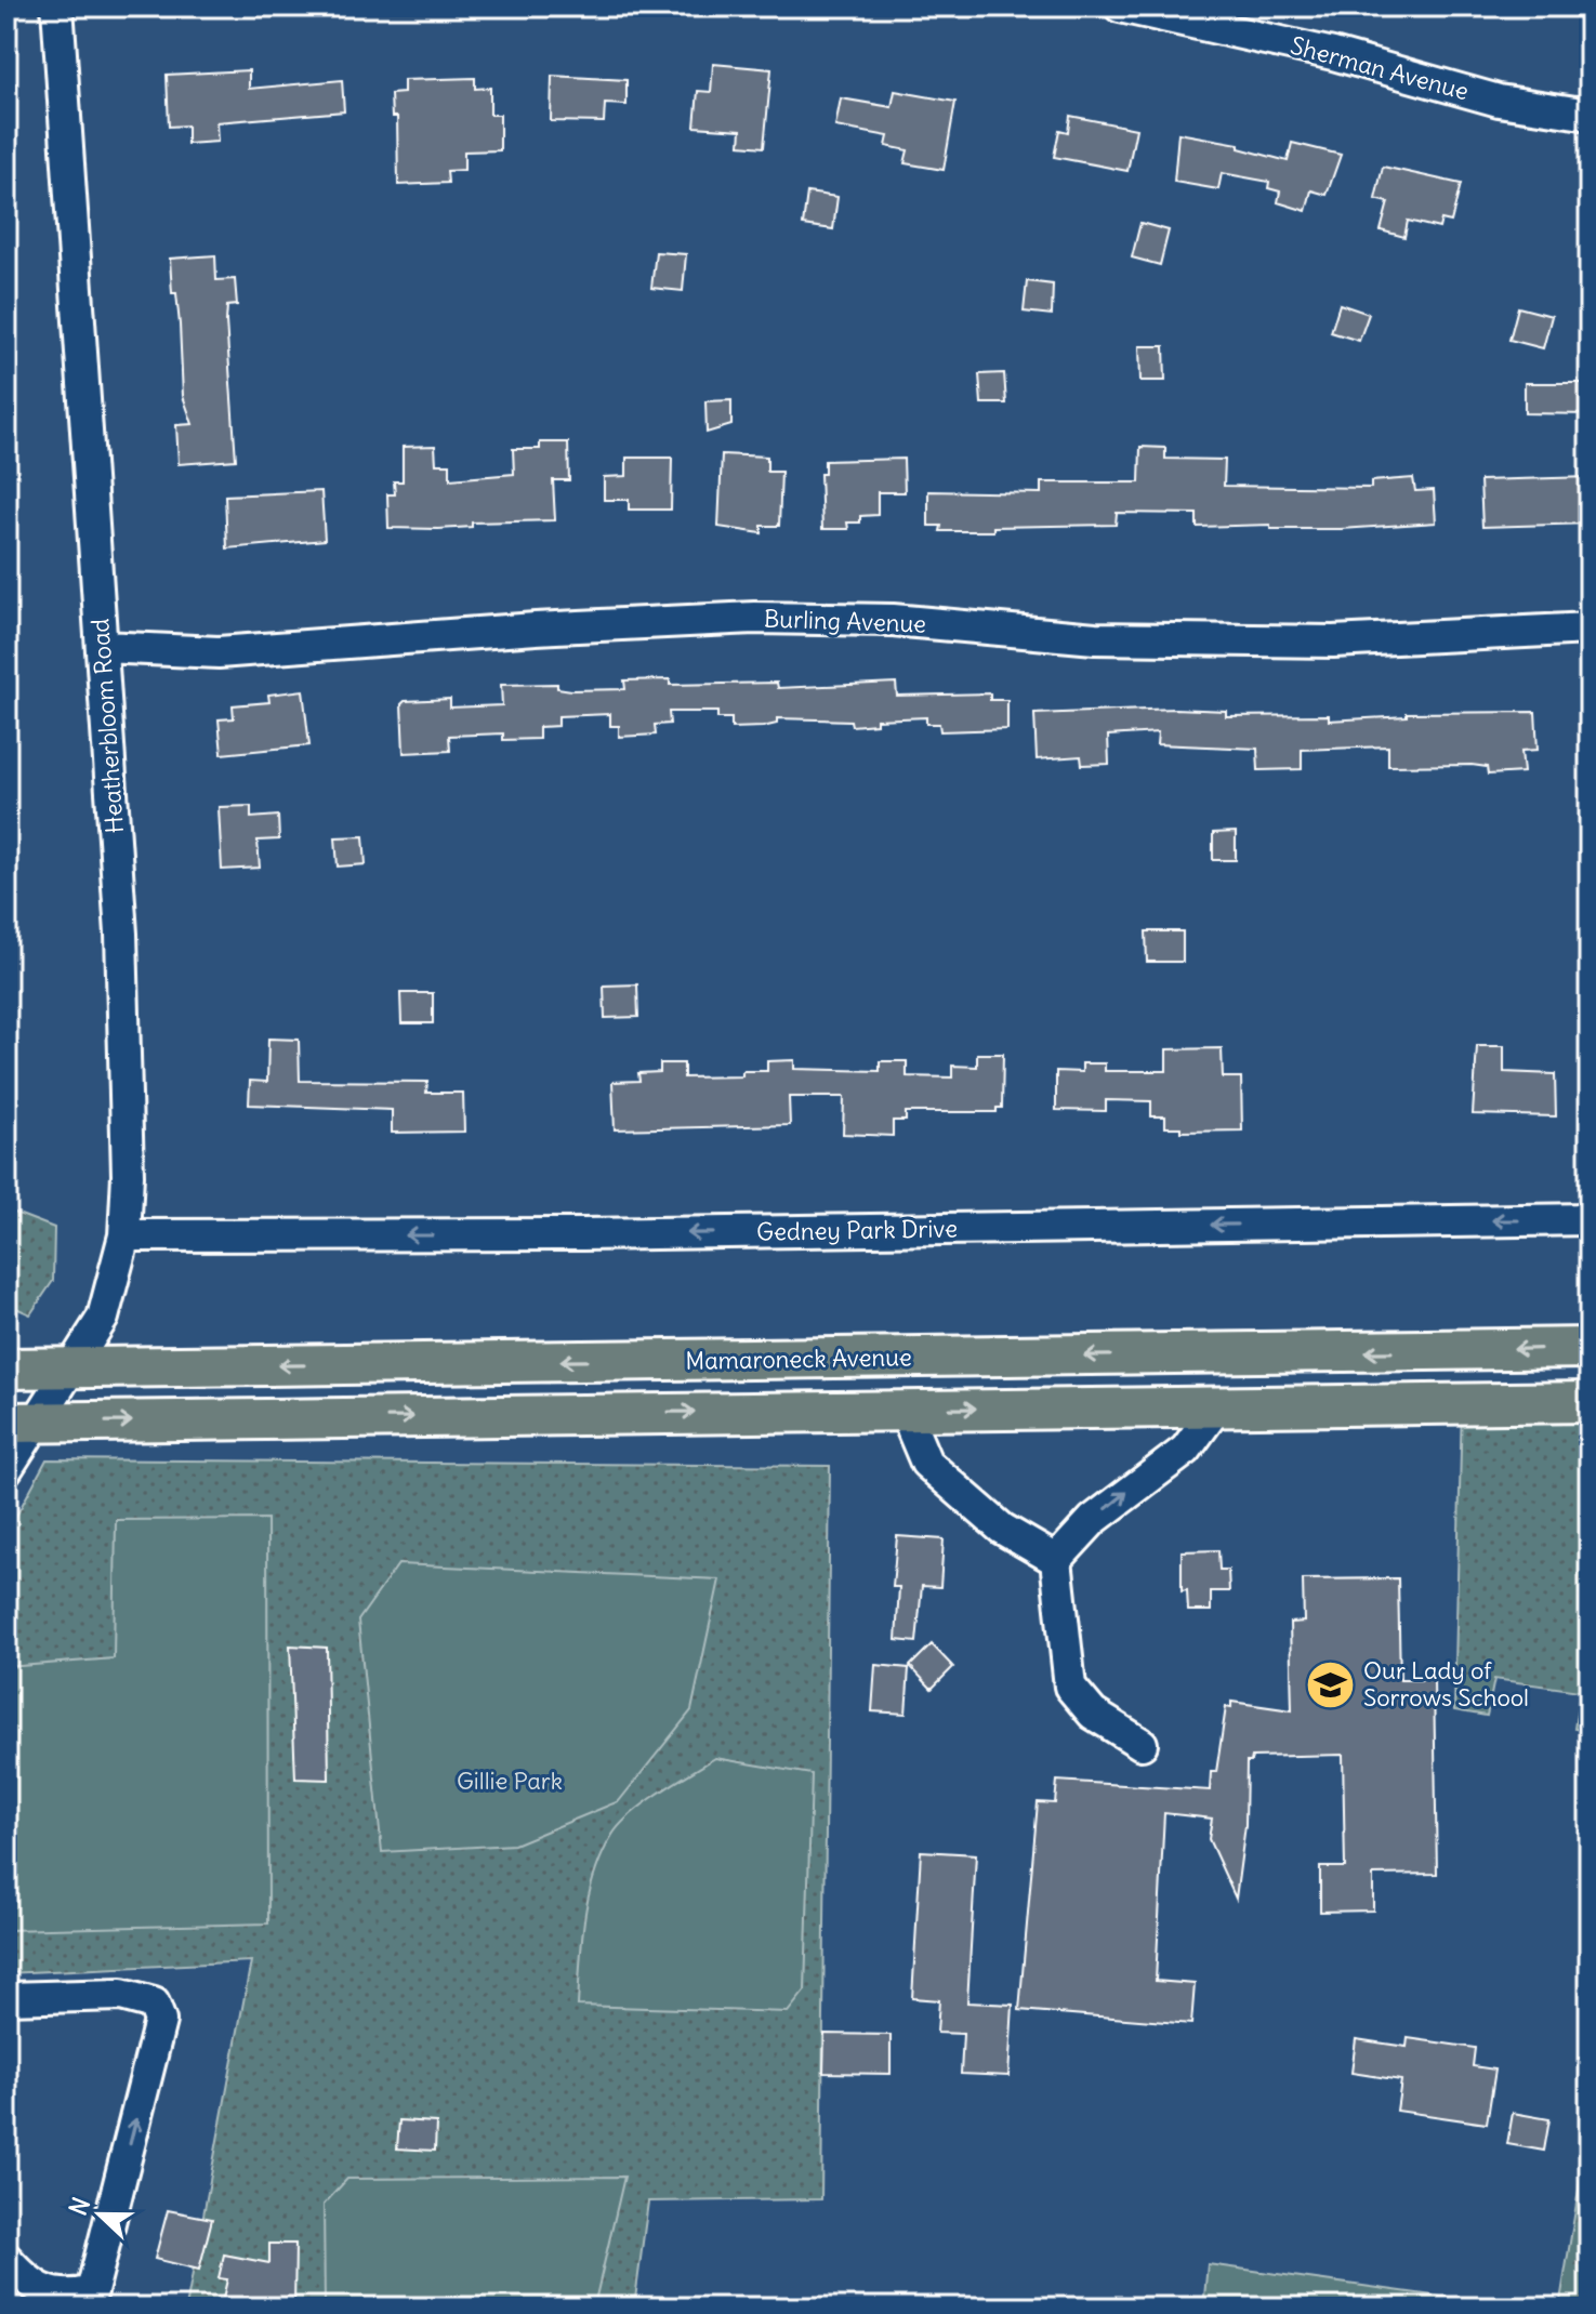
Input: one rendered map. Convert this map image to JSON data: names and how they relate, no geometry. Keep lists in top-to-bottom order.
{
  "streets": {
    "main road": ["Mamaroneck Avenue"],
    "street": [
      "Sherman Avenue",
      "Burling Avenue",
      "Heatherbloom Road",
      "Gedney Park Drive"
    ]
  },
  "crossings": [
    ["Burling Avenue", "Heatherbloom Road"],
    ["Heatherbloom Road", "Gedney Park Drive"],
    ["Heatherbloom Road", "Mamaroneck Avenue"]
  ],
  "one_way": ["Gedney Park Drive"],
  "parks": ["Gillie Park"],
  "places": {
    "school or university": ["Our Lady of Sorrows School"]
  },
  "north": "left"
}
